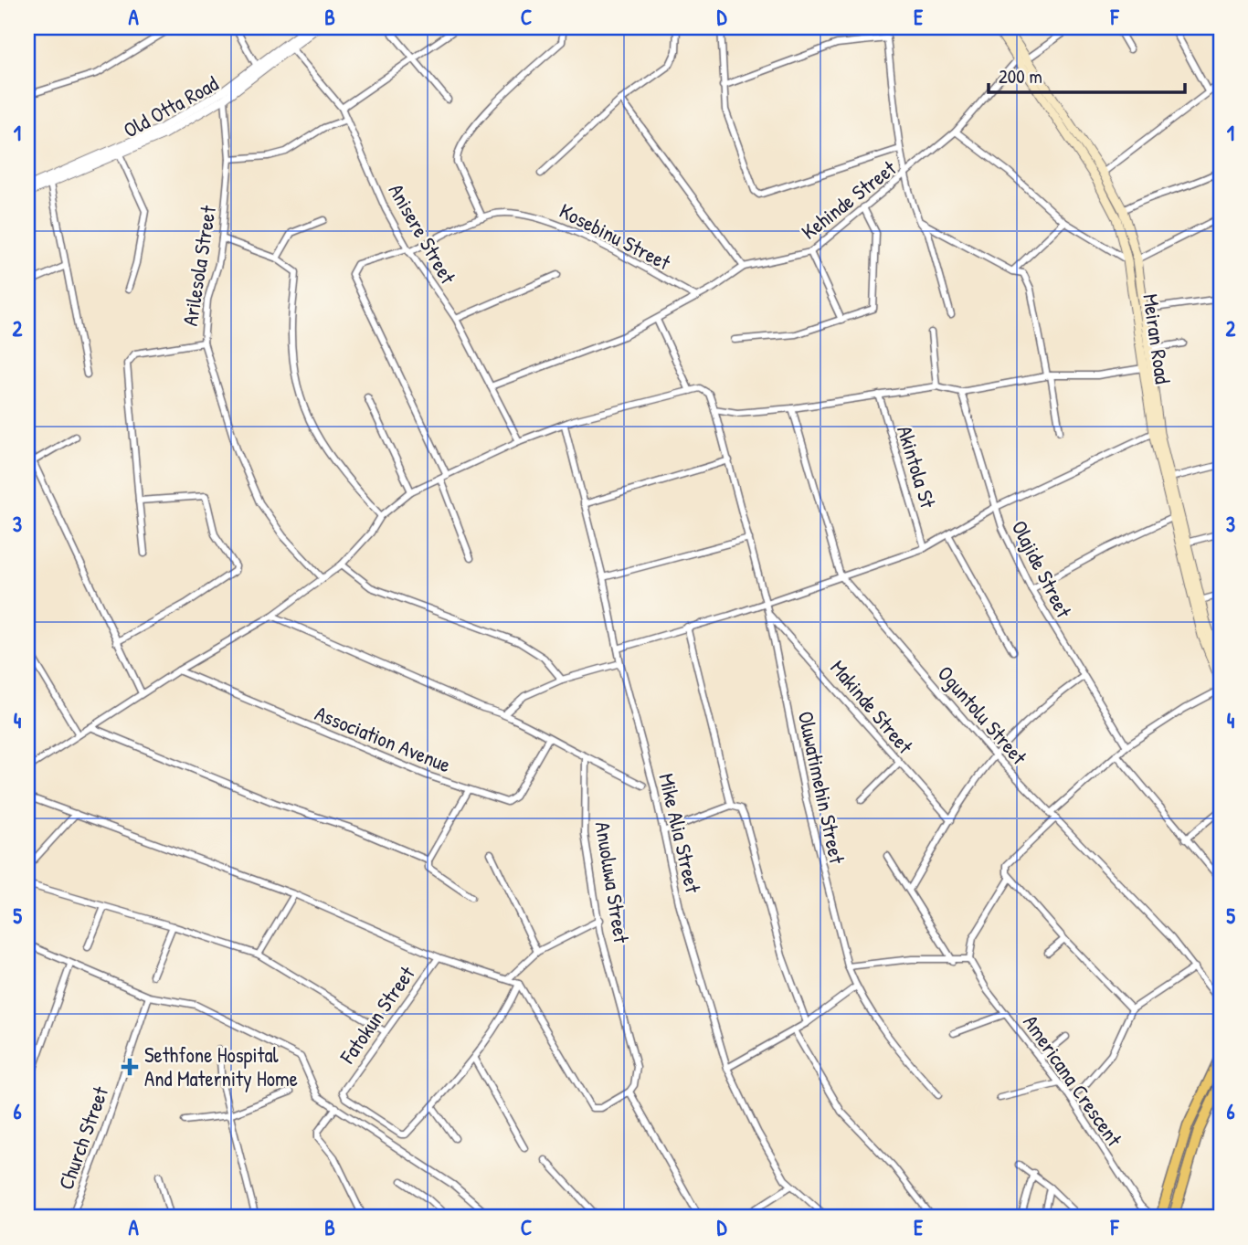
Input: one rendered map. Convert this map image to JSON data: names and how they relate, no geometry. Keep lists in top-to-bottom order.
{
  "streets": {
    "main road": ["Meiran Road"],
    "street": [
      "Old Otta Road",
      "Kehinde Street",
      "Anisere Street",
      "Kosebinu Street",
      "Arilesola Street",
      "Akintola St",
      "Olajide Street",
      "Makinde Street",
      "Oguntolu Street",
      "Association Avenue",
      "Oluwatimehin Street",
      "Mike Alia Street",
      "Anuoluwa Street",
      "Fatokun Street",
      "Americana Crescent",
      "Church Street"
    ]
  },
  "crossings": [
    ["Old Otta Road", "Anisere Street"],
    ["Old Otta Road", "Arilesola Street"],
    ["Kehinde Street", "Anisere Street"],
    ["Kehinde Street", "Kosebinu Street"],
    ["Kehinde Street", "Meiran Road"],
    ["Anisere Street", "Kosebinu Street"],
    ["Makinde Street", "Oluwatimehin Street"]
  ],
  "places": {
    "health": ["Sethfone Hospital And Maternity Home"]
  },
  "scale_bar": "200 m",
  "grid": {
    "columns": [
      "A",
      "B",
      "C",
      "D",
      "E",
      "F"
    ],
    "rows": [
      "1",
      "2",
      "3",
      "4",
      "5",
      "6"
    ]
  }
}
